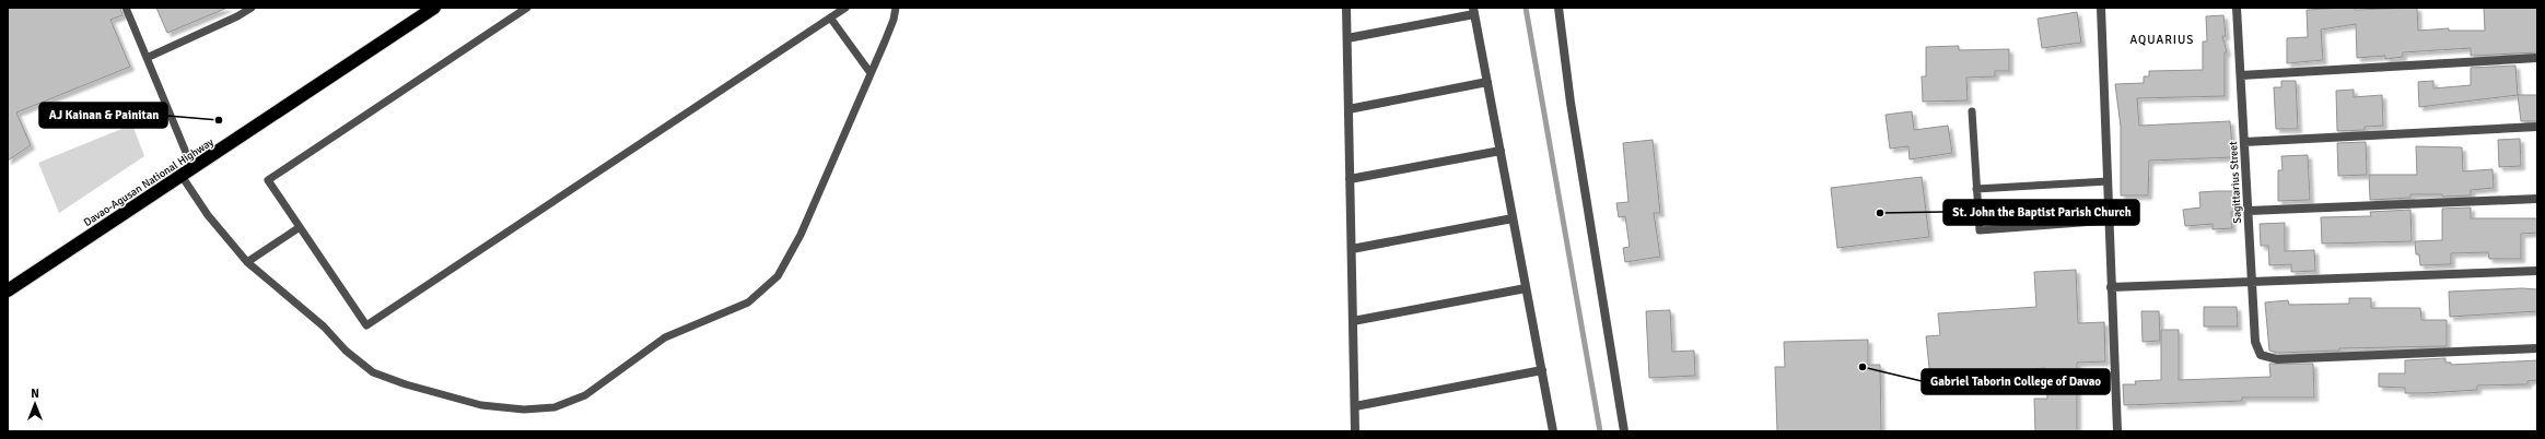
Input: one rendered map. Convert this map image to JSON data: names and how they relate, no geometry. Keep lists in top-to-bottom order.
{
  "streets": {
    "highway": ["Davao-Agusan National Highway"],
    "street": ["Sagittarius Street"]
  },
  "districts": ["AQUARIUS"],
  "places": ["AJ Kainan & Painitan", "St. John the Baptist Parish Church", "Gabriel Taborin College of Davao"],
  "north": "top"
}
